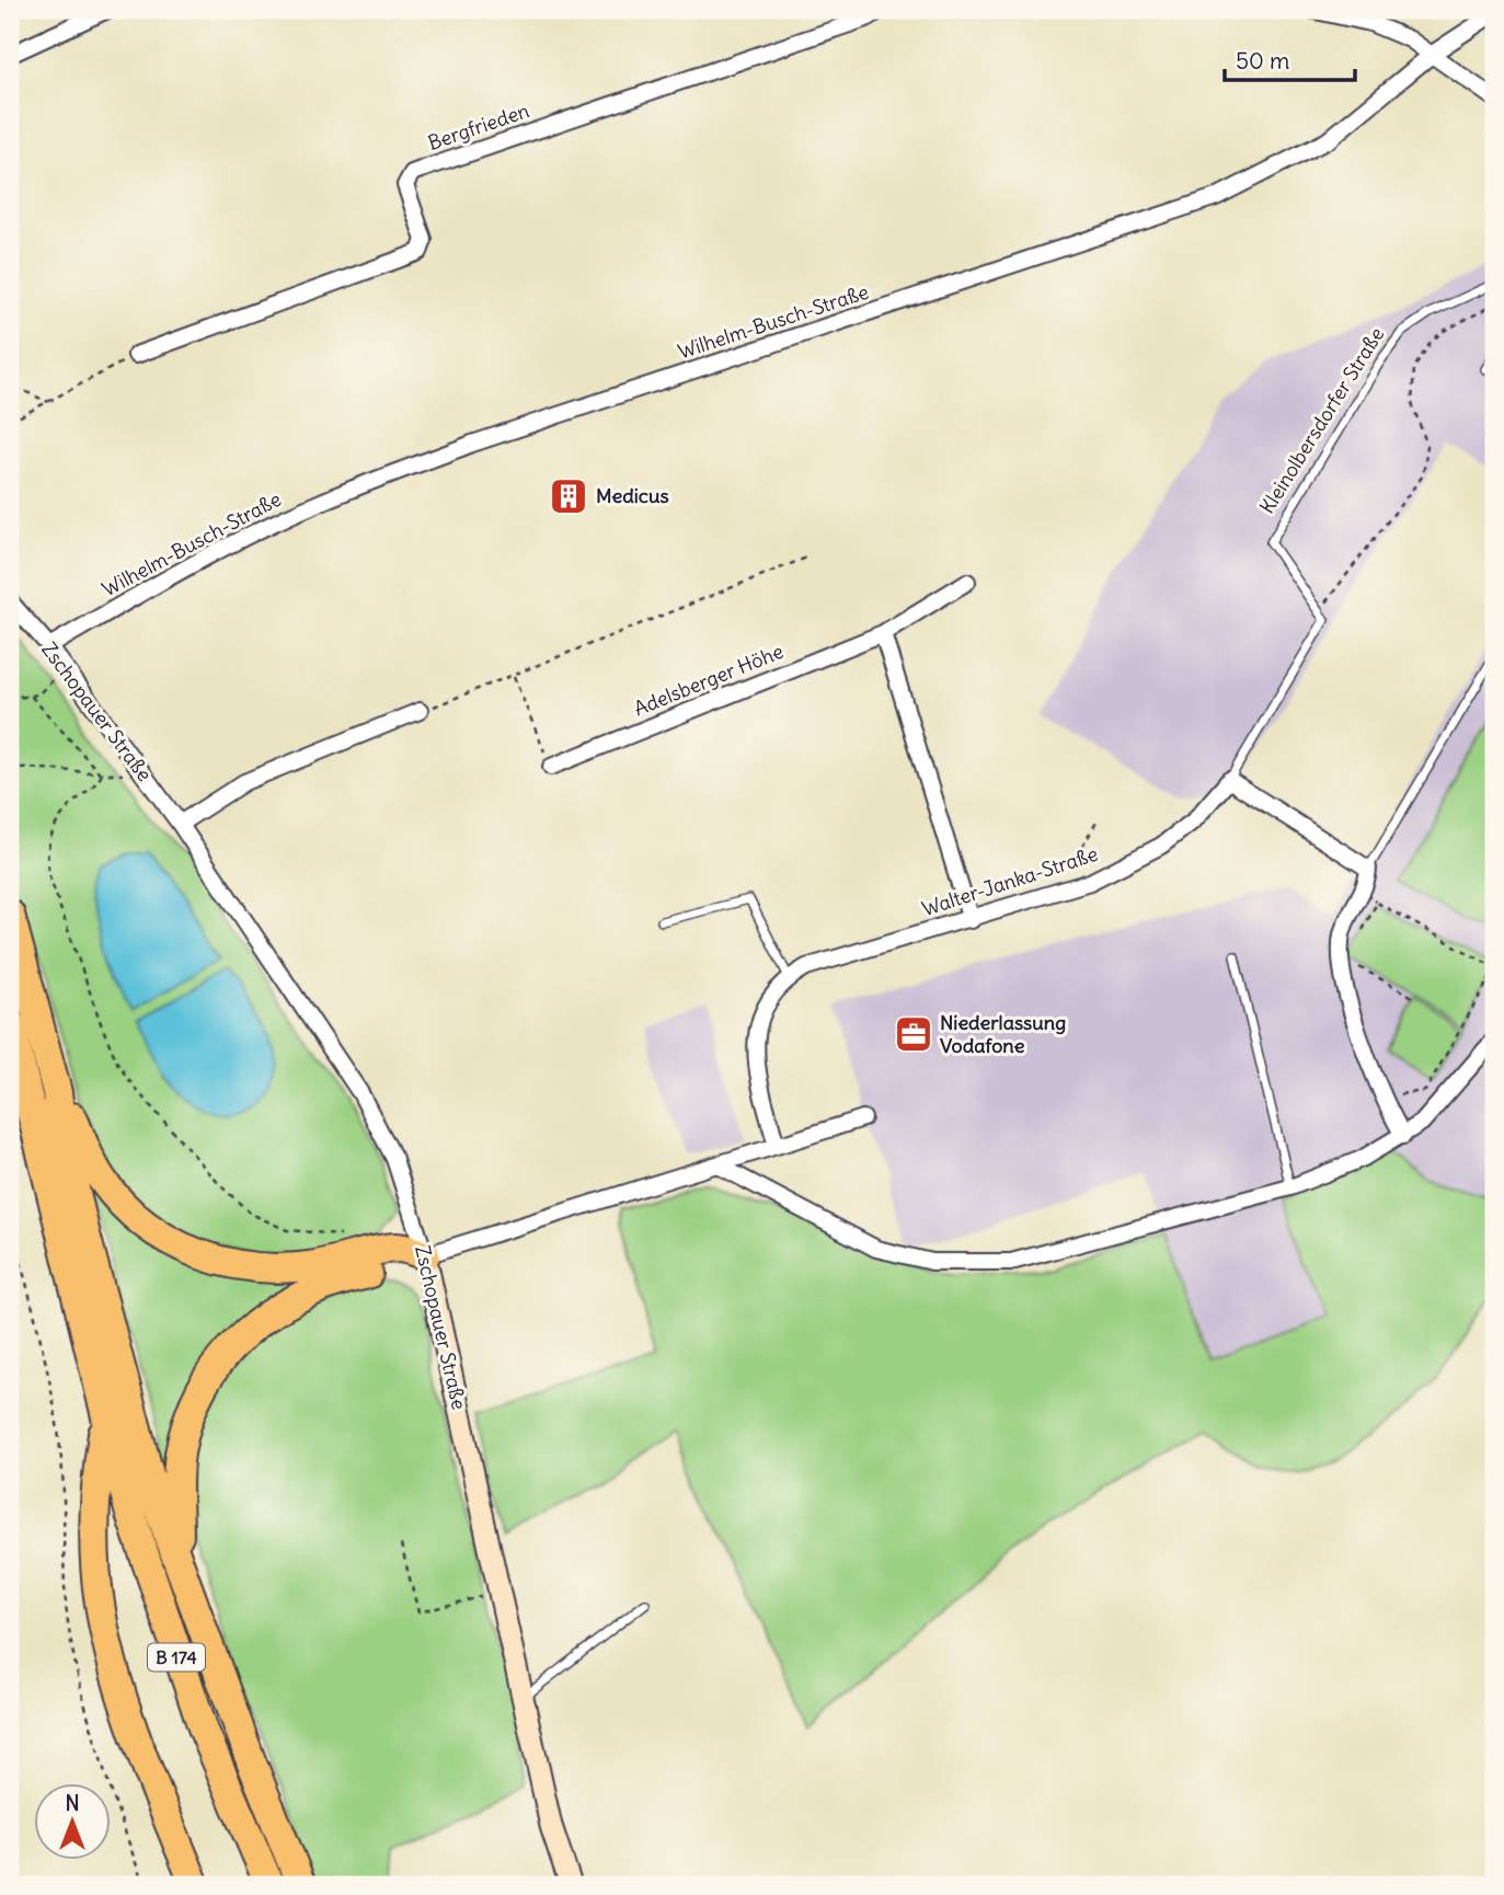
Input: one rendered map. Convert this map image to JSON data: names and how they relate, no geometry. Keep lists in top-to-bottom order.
{
  "streets": {
    "highway": ["B 174"],
    "street": [
      "Bergfrieden",
      "Wilhelm-Busch-Straße",
      "Adelsberger Höhe",
      "Zschopauer Straße",
      "Walter-Janka-Straße"
    ],
    "lane": ["Kleinolbersdorfer Straße"]
  },
  "crossings": [
    ["Wilhelm-Busch-Straße", "Zschopauer Straße"]
  ],
  "places": {
    "building": ["Medicus"],
    "office": ["Niederlassung Vodafone"]
  },
  "scale_bar": "50 m",
  "north": "top"
}
